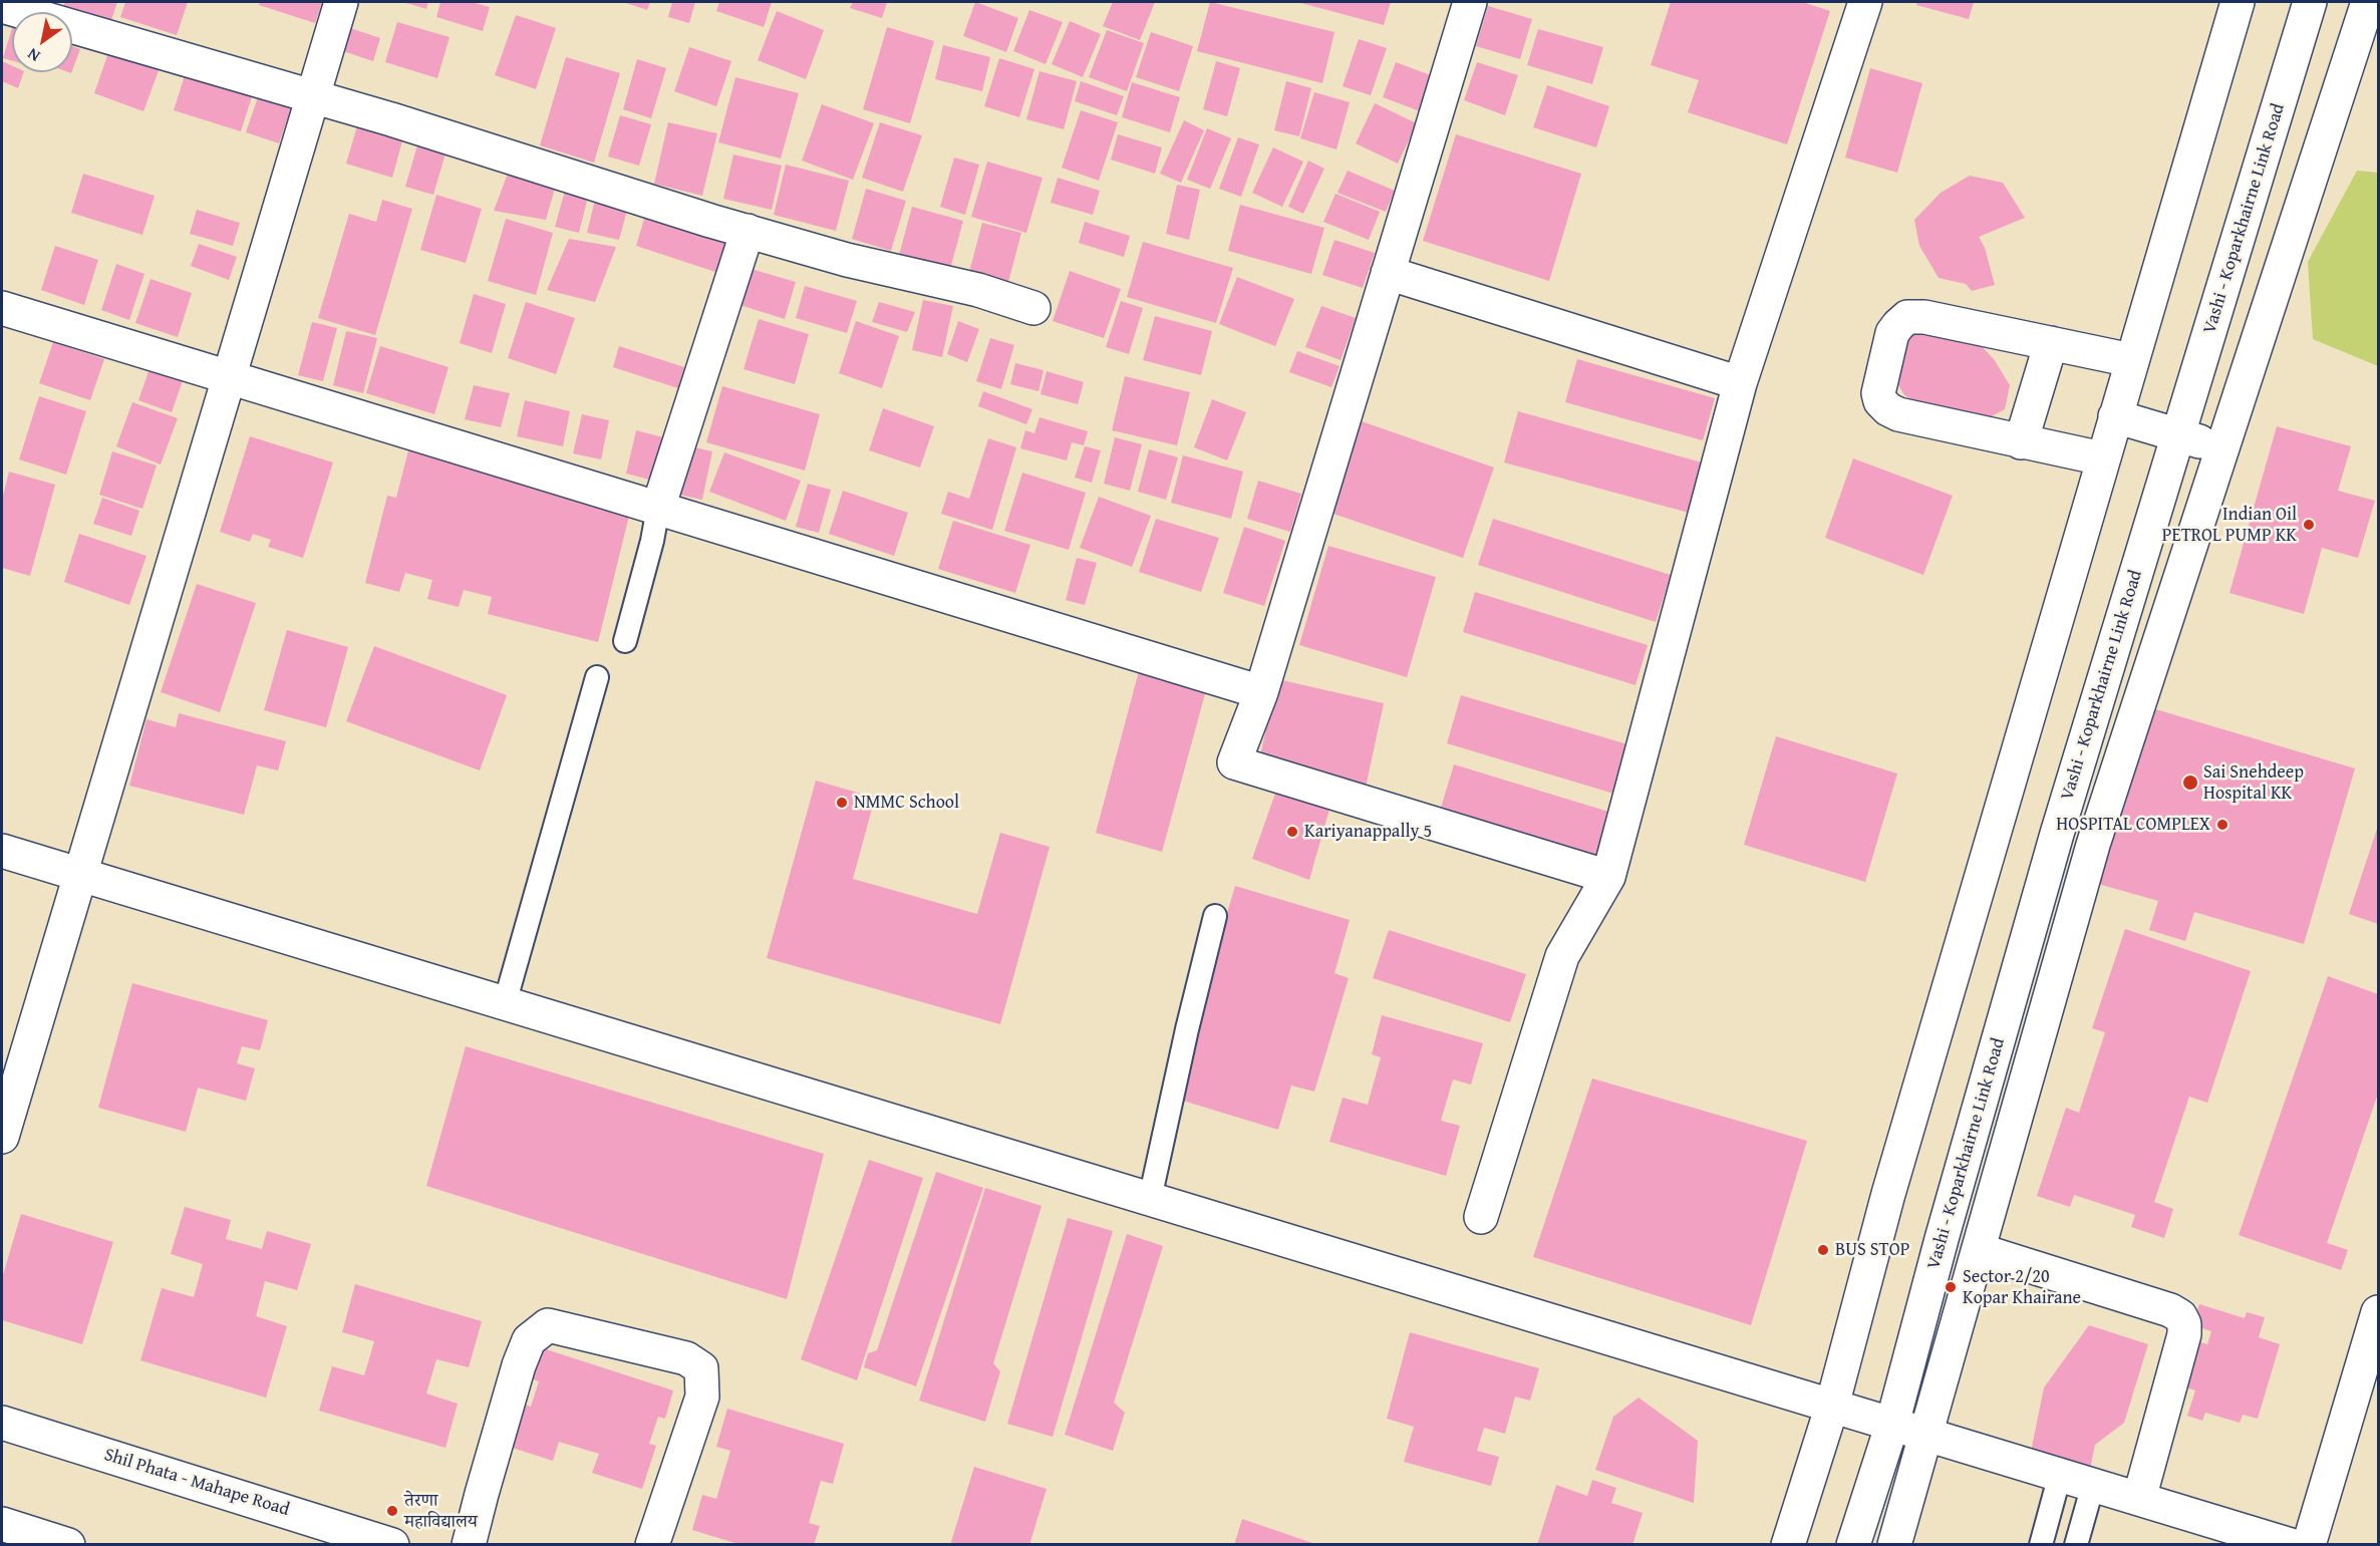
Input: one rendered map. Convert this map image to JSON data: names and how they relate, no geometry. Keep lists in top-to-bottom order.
{
  "streets": {
    "street": ["Vashi - Koparkhairne Link Road", "Shil Phata - Mahape Road"]
  },
  "places": [
    "Indian Oil PETROL PUMP KK",
    "Sai Snehdeep Hospital KK",
    "NMMC School",
    "HOSPITAL COMPLEX",
    "Kariyanappally 5",
    "BUS STOP",
    "Sector 2/20 Kopar Khairane",
    "तेरणा महाविद्यालय"
  ],
  "north": "bottom left"
}
